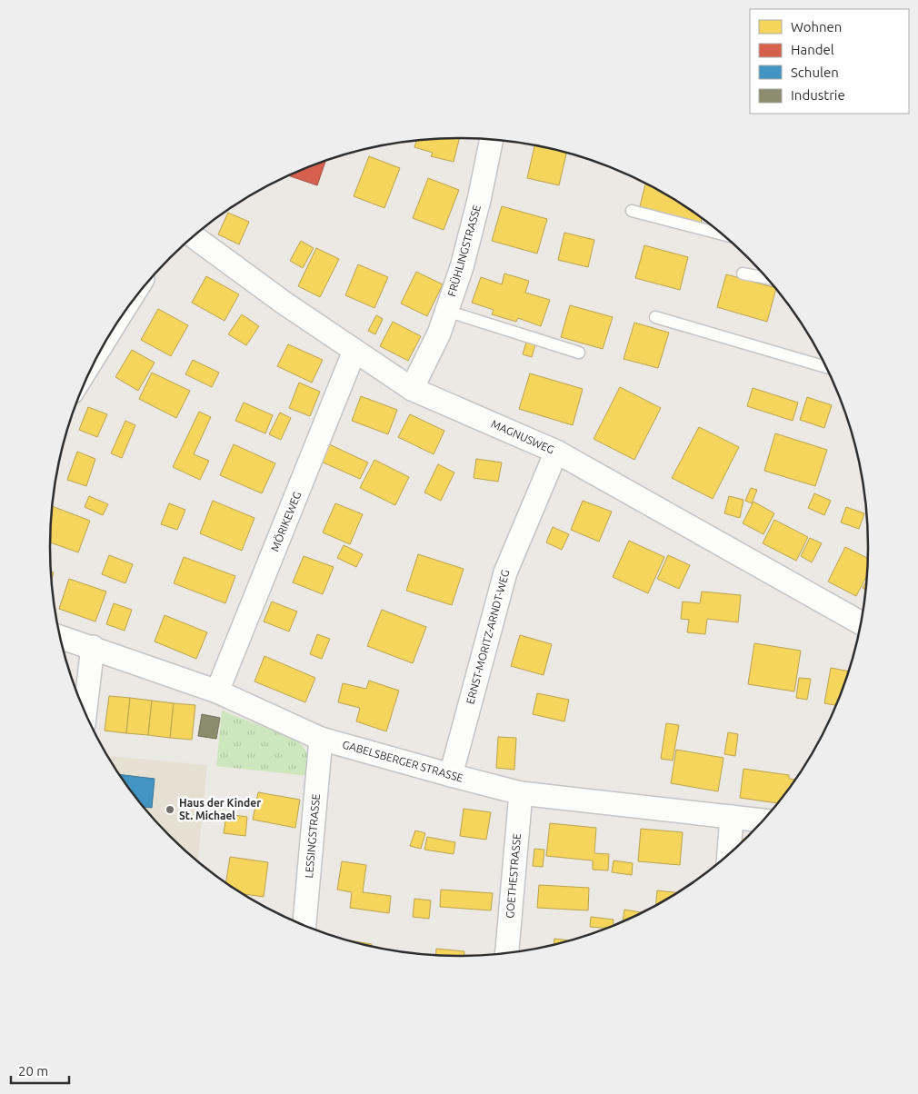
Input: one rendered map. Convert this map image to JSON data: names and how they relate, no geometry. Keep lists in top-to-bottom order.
{
  "streets": {
    "street": [
      "FRÜHLINGSTRASSE",
      "MAGNUSWEG",
      "MÖRIKEWEG",
      "ERNST-MORITZ-ARNDT-WEG",
      "GABELSBERGER STRASSE",
      "LESSINGSTRASSE",
      "GOETHESTRASSE"
    ]
  },
  "crossings": [
    ["FRÜHLINGSTRASSE", "MAGNUSWEG"],
    ["MAGNUSWEG", "MÖRIKEWEG"],
    ["MAGNUSWEG", "ERNST-MORITZ-ARNDT-WEG"],
    ["MÖRIKEWEG", "GABELSBERGER STRASSE"],
    ["ERNST-MORITZ-ARNDT-WEG", "GABELSBERGER STRASSE"],
    ["GABELSBERGER STRASSE", "LESSINGSTRASSE"],
    ["GABELSBERGER STRASSE", "GOETHESTRASSE"]
  ],
  "places": ["Haus der Kinder St. Michael"],
  "legend": [
    "Wohnen",
    "Handel",
    "Schulen",
    "Industrie"
  ],
  "scale_bar": "20 m"
}
